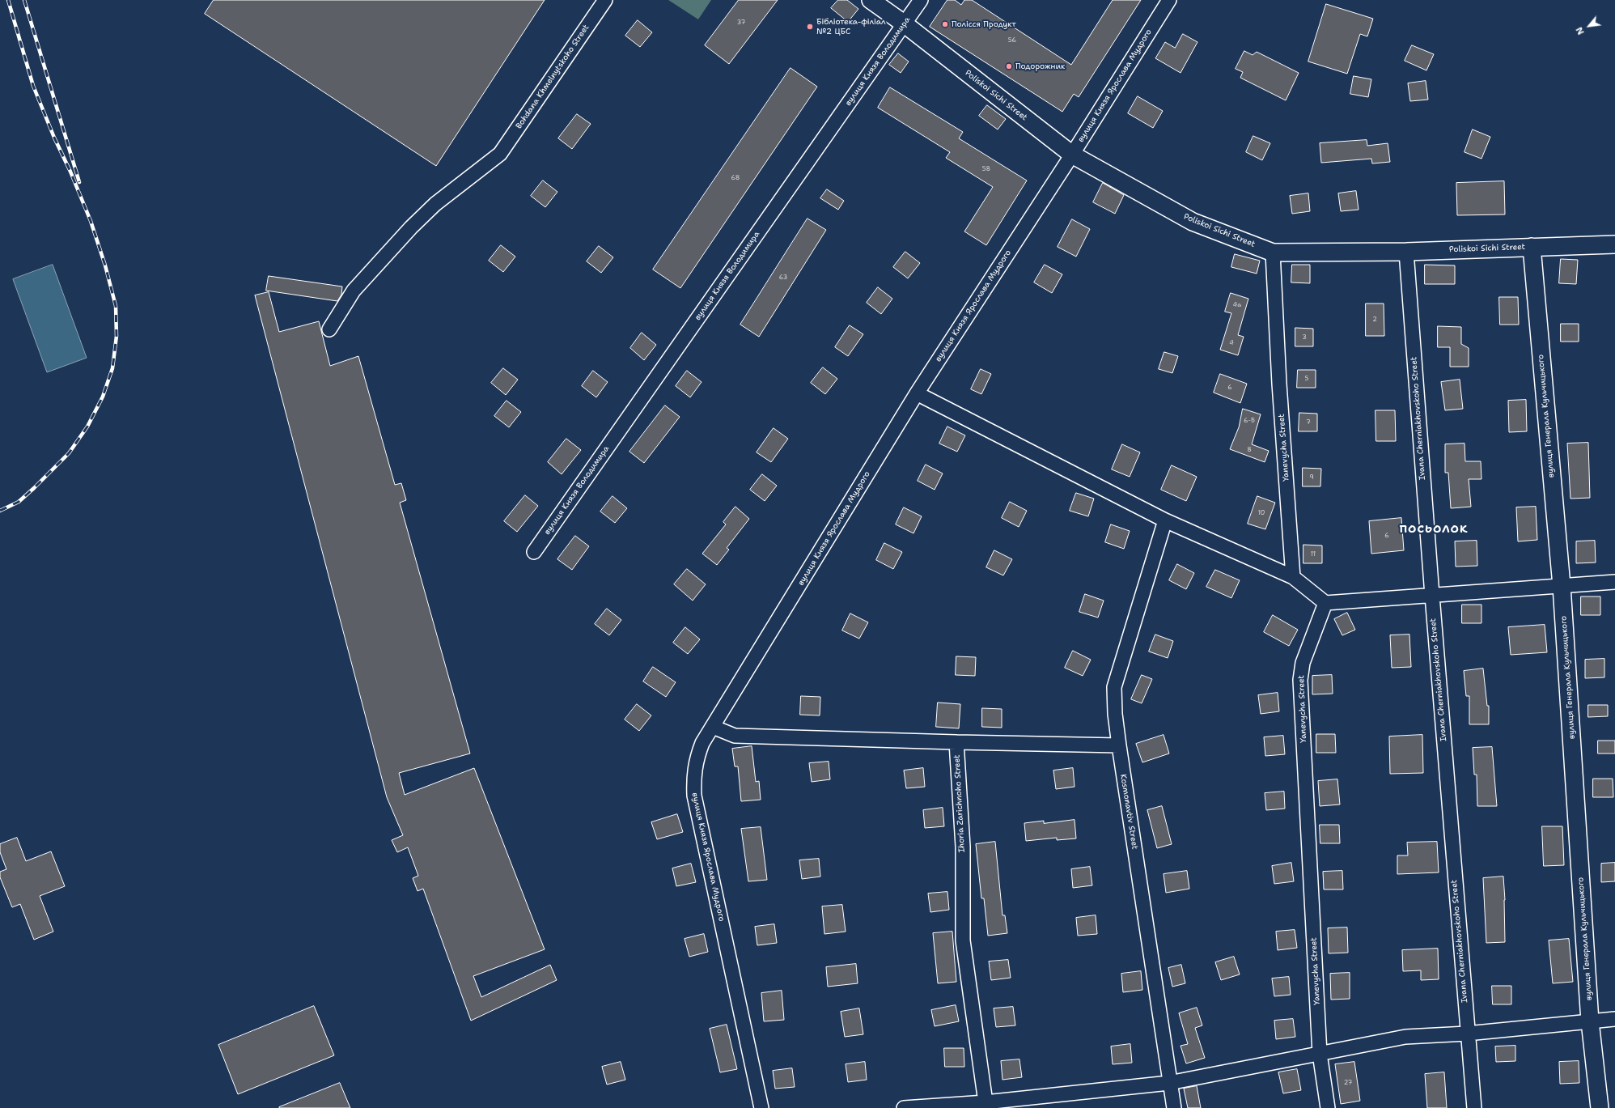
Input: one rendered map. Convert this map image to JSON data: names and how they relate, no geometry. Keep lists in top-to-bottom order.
{
  "streets": {
    "street": [
      "вулиця Князя Володимира",
      "Bohdana Khmelnytskoho Street",
      "вулиця Князя Ярослава Мудрого",
      "Poliskoi Sichi Street",
      "вулиця Генерала Кульчицького",
      "Ivana Cherniakhovskoho Street",
      "Yanevycha Street",
      "Ihoria Zarichnoho Street",
      "Kosmonavtiv Street"
    ]
  },
  "crossings": [
    ["вулиця Князя Володимира", "Poliskoi Sichi Street"],
    ["вулиця Князя Ярослава Мудрого", "Poliskoi Sichi Street"],
    ["Poliskoi Sichi Street", "вулиця Генерала Кульчицького"],
    ["Poliskoi Sichi Street", "Ivana Cherniakhovskoho Street"],
    ["Poliskoi Sichi Street", "Yanevycha Street"]
  ],
  "districts": ["ПОСЬОЛОК"],
  "places": ["Полісся Продукт", "Бібліотека-філіал №2 ЦБС", "Подорожник"],
  "house_numbers": [
    "37",
    "56",
    "58",
    "68",
    "63",
    "4а",
    "2",
    "3",
    "4",
    "5",
    "6",
    "6-Б",
    "7",
    "8",
    "9",
    "10",
    "6",
    "11",
    "27"
  ],
  "north": "bottom left"
}
